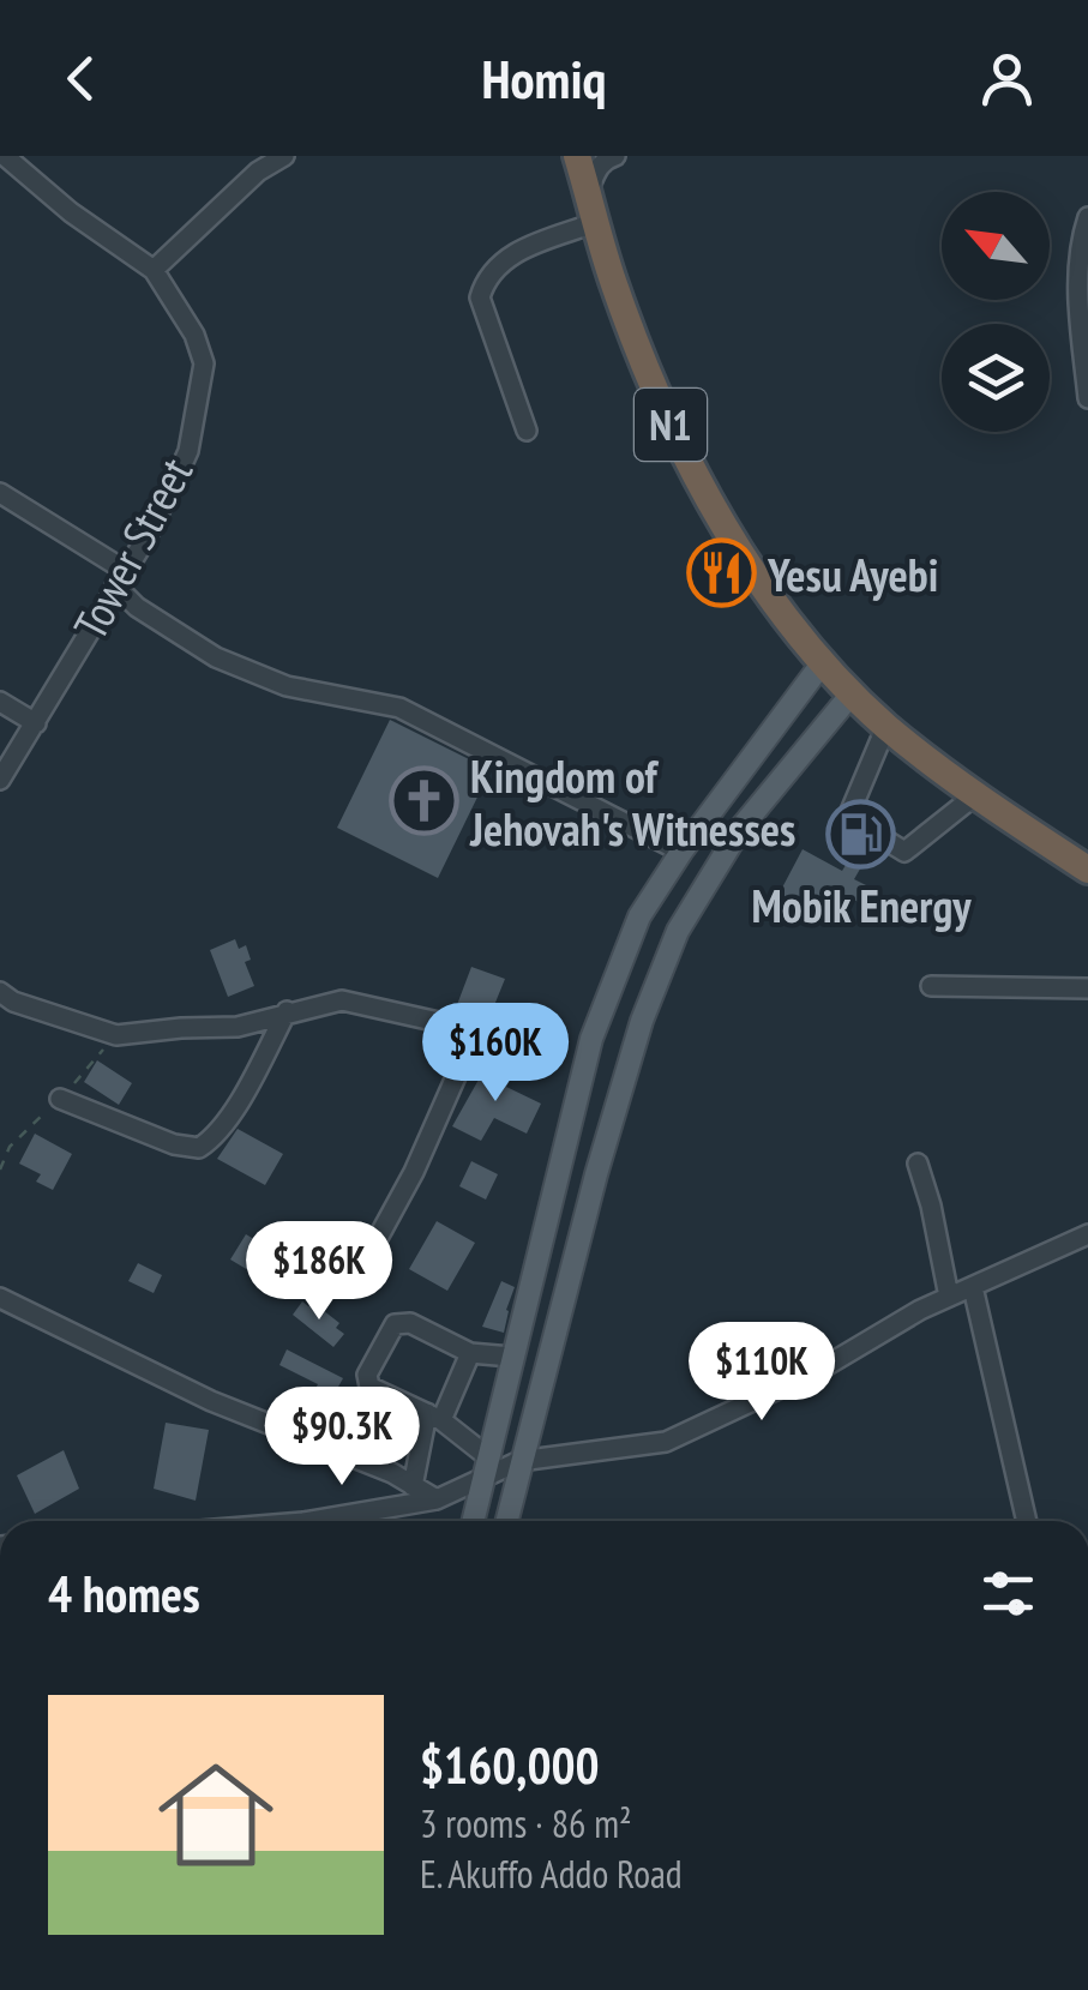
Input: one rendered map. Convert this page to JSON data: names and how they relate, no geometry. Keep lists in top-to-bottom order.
{
  "streets": {
    "highway": ["N1"],
    "street": ["Tower Street"]
  },
  "places": {
    "restaurant": ["Yesu Ayebi"],
    "church": ["Kingdom of Jehovah's Witnesses"],
    "fuel station": ["Mobik Energy"]
  },
  "north": "top left",
  "page": {
    "header": "Homiq",
    "price": [
      "$160K",
      "$186K",
      "$110K",
      "$90.3K"
    ],
    "heading": "4 homes",
    "list": [
      {
        "name": "$160,000",
        "note": "3 rooms · 86 m² · E. Akuffo Addo Road"
      }
    ]
  }
}
